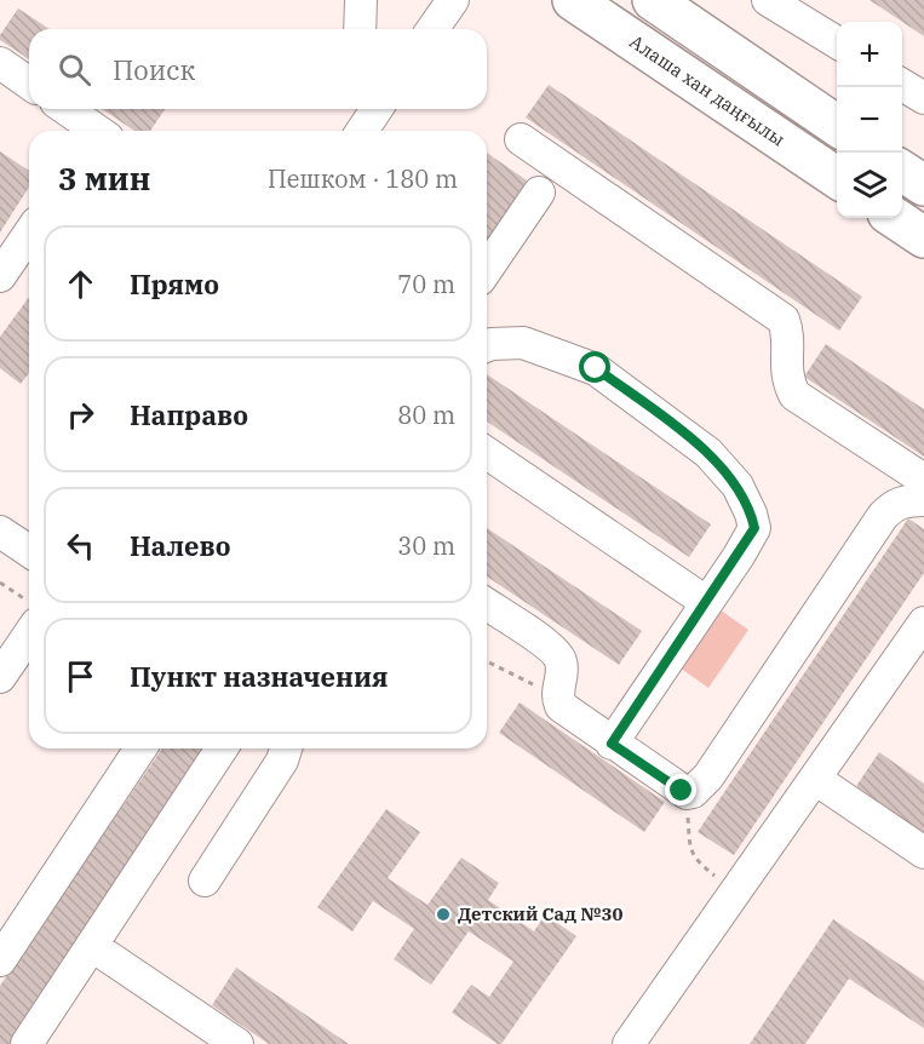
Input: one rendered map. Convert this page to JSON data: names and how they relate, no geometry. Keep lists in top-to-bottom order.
{
  "streets": {
    "main road": ["Алаша хан даңғылы"]
  },
  "places": ["Детский Сад №30"],
  "page": {
    "map_buttons": ["+", "−"],
    "search": "Поиск",
    "heading": ["3 мин", "Пешком · 180 m"],
    "list": [
      ["Прямо", "70 m"],
      ["Направо", "80 m"],
      ["Налево", "30 m"],
      "Пункт назначения"
    ]
  }
}
